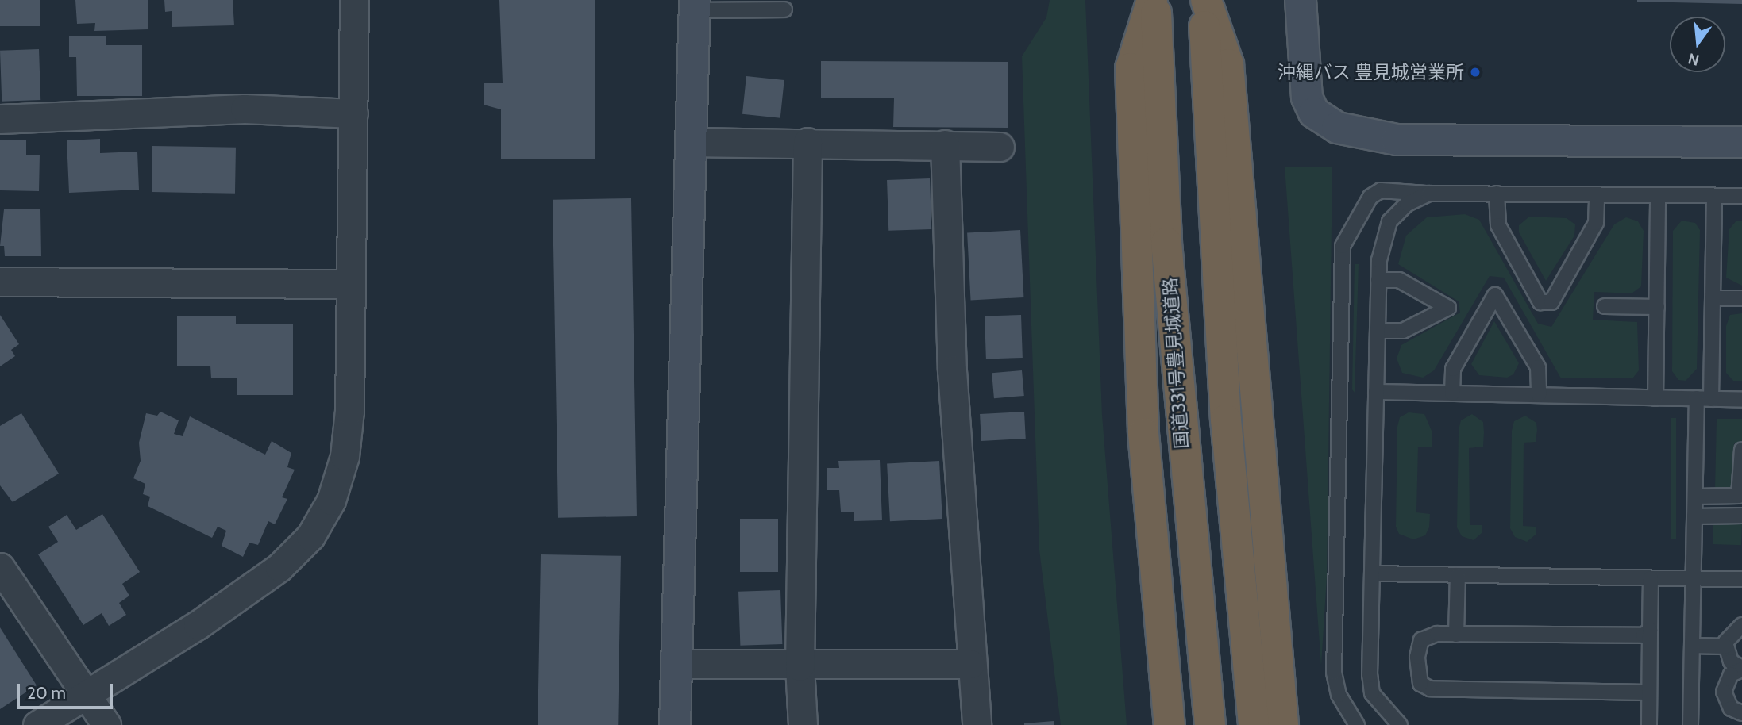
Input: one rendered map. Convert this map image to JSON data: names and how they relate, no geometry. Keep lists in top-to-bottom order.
{
  "streets": {
    "highway": ["国道331号豊見城道路"]
  },
  "places": ["沖縄バス 豊見城営業所"],
  "scale_bar": "20 m",
  "north": "bottom"
}
